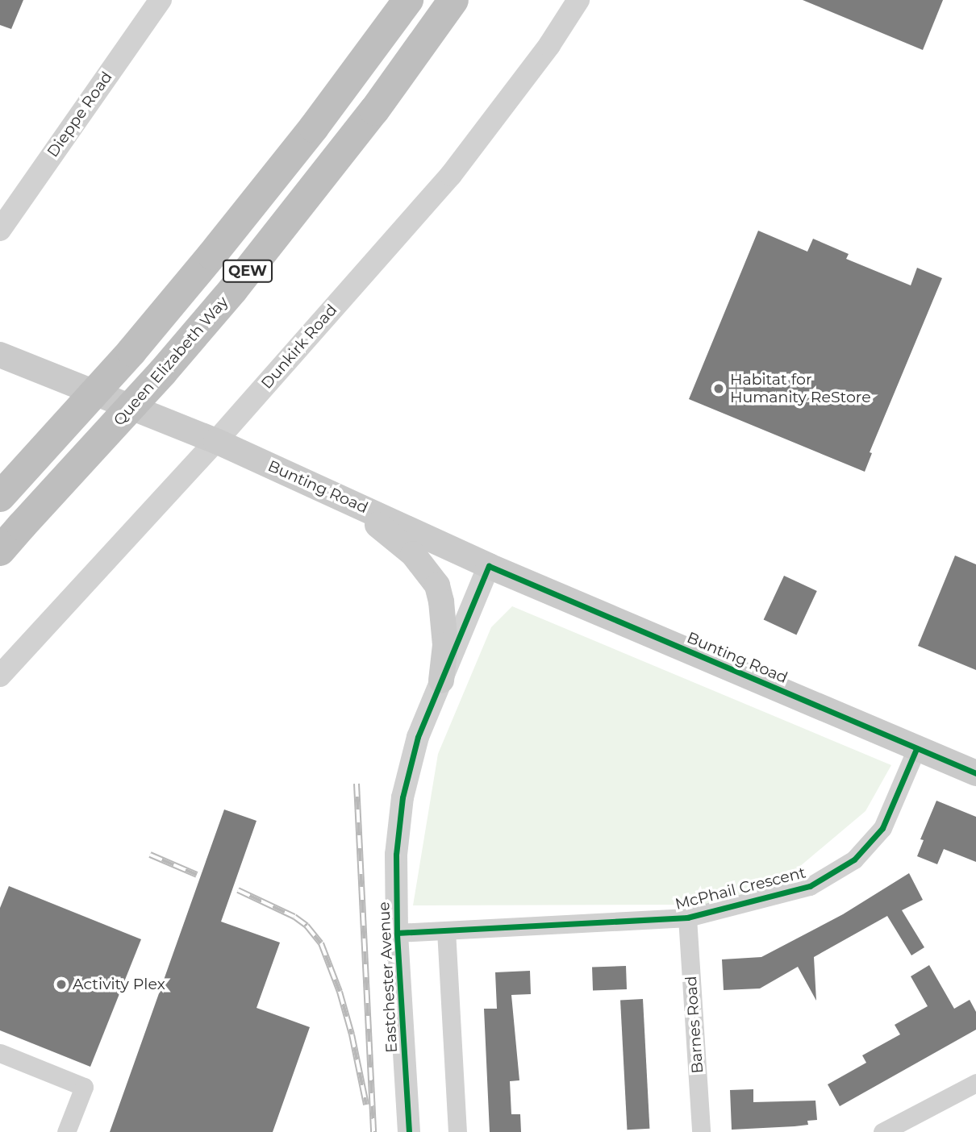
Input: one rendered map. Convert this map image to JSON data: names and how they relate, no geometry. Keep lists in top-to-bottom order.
{
  "streets": {
    "highway": ["QEW", "Queen Elizabeth Way"],
    "main road": ["Bunting Road"],
    "street": [
      "Dieppe Road",
      "Dunkirk Road",
      "McPhail Crescent",
      "Eastchester Avenue",
      "Barnes Road"
    ]
  },
  "crossings": [
    ["Dunkirk Road", "Bunting Road"],
    ["Bunting Road", "McPhail Crescent"],
    ["Bunting Road", "Eastchester Avenue"],
    ["McPhail Crescent", "Eastchester Avenue"],
    ["McPhail Crescent", "Barnes Road"]
  ],
  "places": ["Habitat for Humanity ReStore", "Activity Plex"]
}
